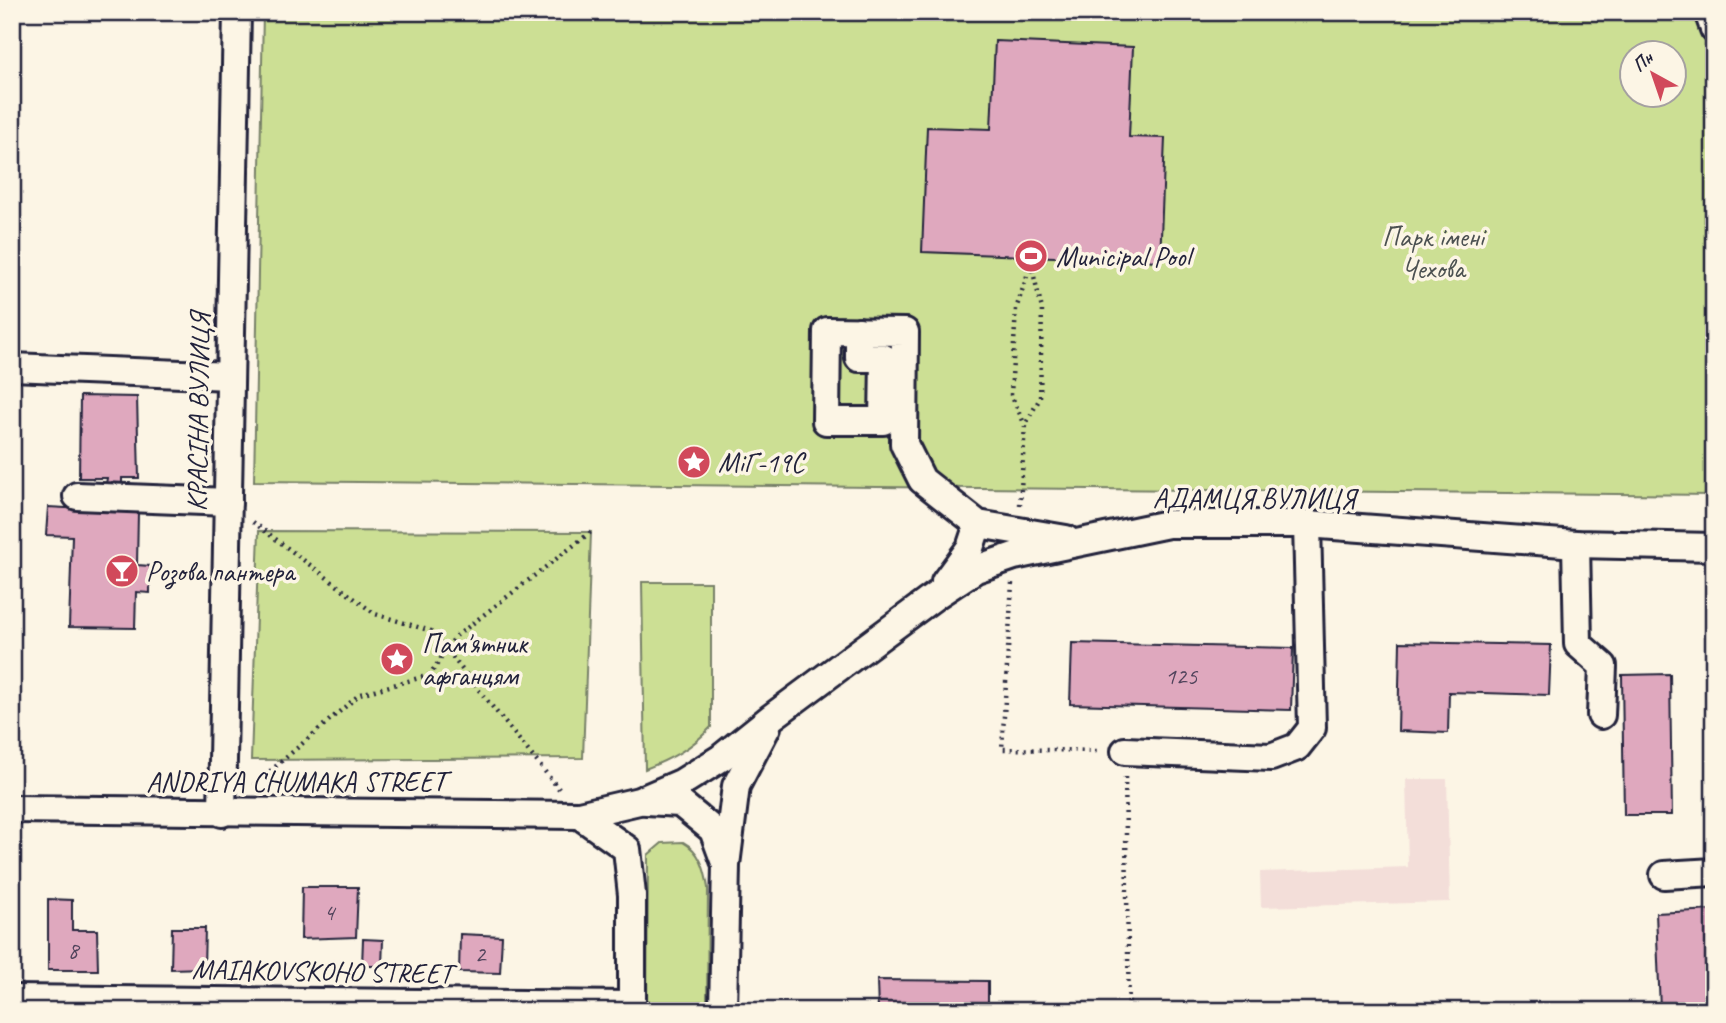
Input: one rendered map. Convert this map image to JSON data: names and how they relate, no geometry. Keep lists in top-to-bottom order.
{
  "streets": {
    "street": [
      "КРАСІНА ВУЛИЦЯ",
      "АДАМЦЯ ВУЛИЦЯ",
      "ANDRIYA CHUMAKA STREET",
      "MAIAKOVSKOHO STREET"
    ]
  },
  "crossings": [
    ["КРАСІНА ВУЛИЦЯ", "ANDRIYA CHUMAKA STREET"],
    ["АДАМЦЯ ВУЛИЦЯ", "ANDRIYA CHUMAKA STREET"]
  ],
  "parks": ["Парк імені Чехова"],
  "places": {
    "sports": ["Municipal Pool"],
    "place": ["МіГ-19С", "Пам'ятник афганцям"],
    "bar": ["Розова пантера"]
  },
  "house_numbers": [
    "125",
    "4",
    "8",
    "2"
  ],
  "north": "top left"
}
